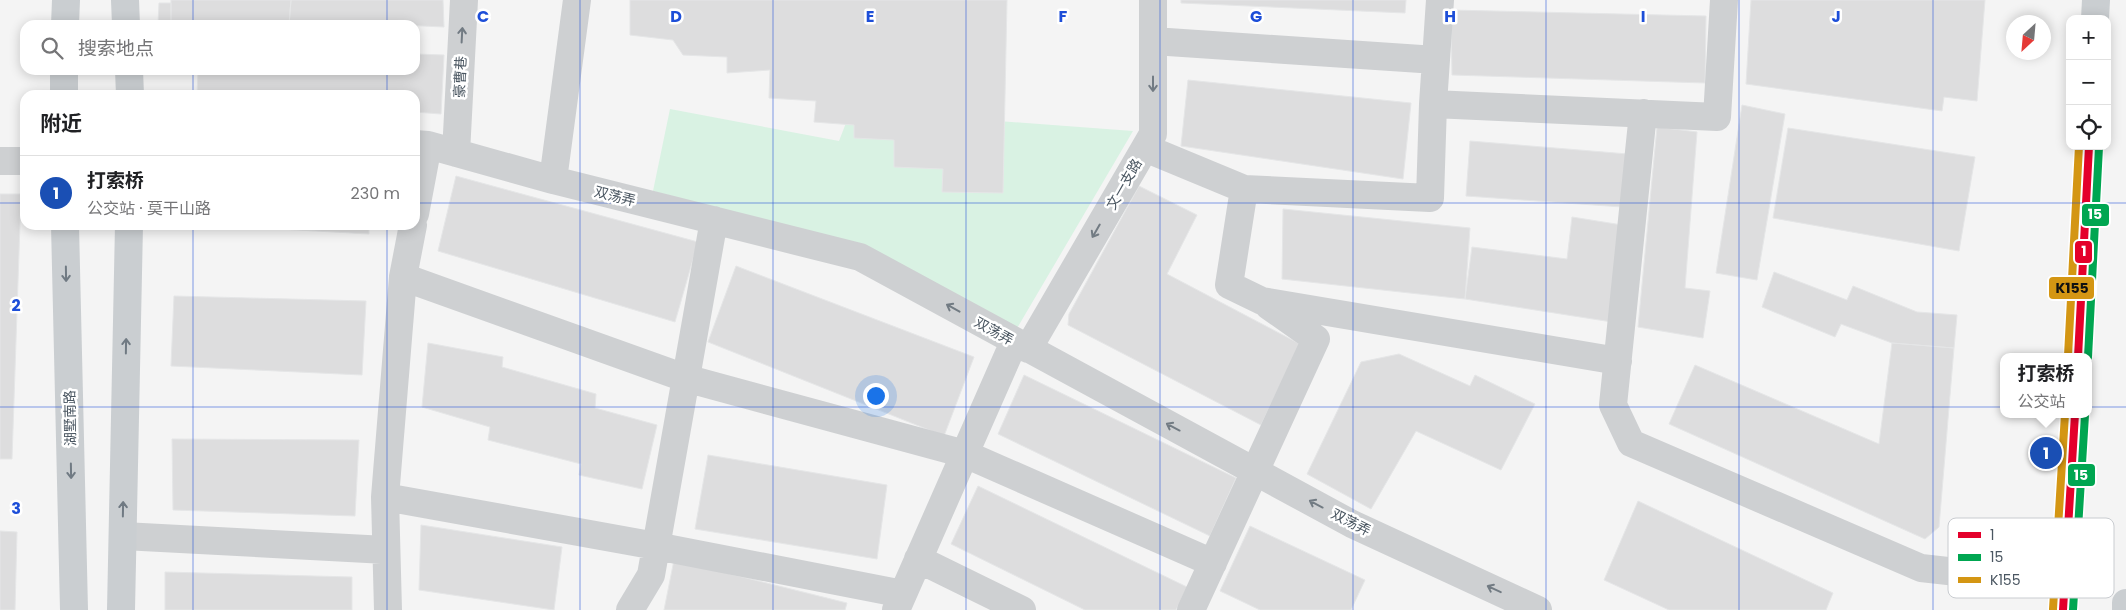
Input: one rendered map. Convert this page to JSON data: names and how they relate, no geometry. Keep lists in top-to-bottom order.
{
  "streets": {
    "main road": ["湖墅南路"],
    "street": ["豪曹巷", "文一支路", "双荡弄"]
  },
  "crossings": [
    ["豪曹巷", "双荡弄"],
    ["文一支路", "双荡弄"]
  ],
  "one_way": ["文一支路"],
  "lines": ["transit line 1", "transit line 15", "transit line K155"],
  "legend": ["1", "15", "K155"],
  "north": "bottom left",
  "page": {
    "map_buttons": ["+", "−"],
    "search": "搜索地点",
    "heading": "附近",
    "list": [
      {
        "mark": "1",
        "name": "打索桥",
        "note": "公交站 · 莫干山路",
        "value": "230 m"
      }
    ],
    "popup": ["打索桥", "公交站"],
    "pins": "1"
  },
  "grid": {
    "columns": [
      "C",
      "D",
      "E",
      "F",
      "G",
      "H",
      "I",
      "J"
    ],
    "rows": ["2", "3"]
  }
}
